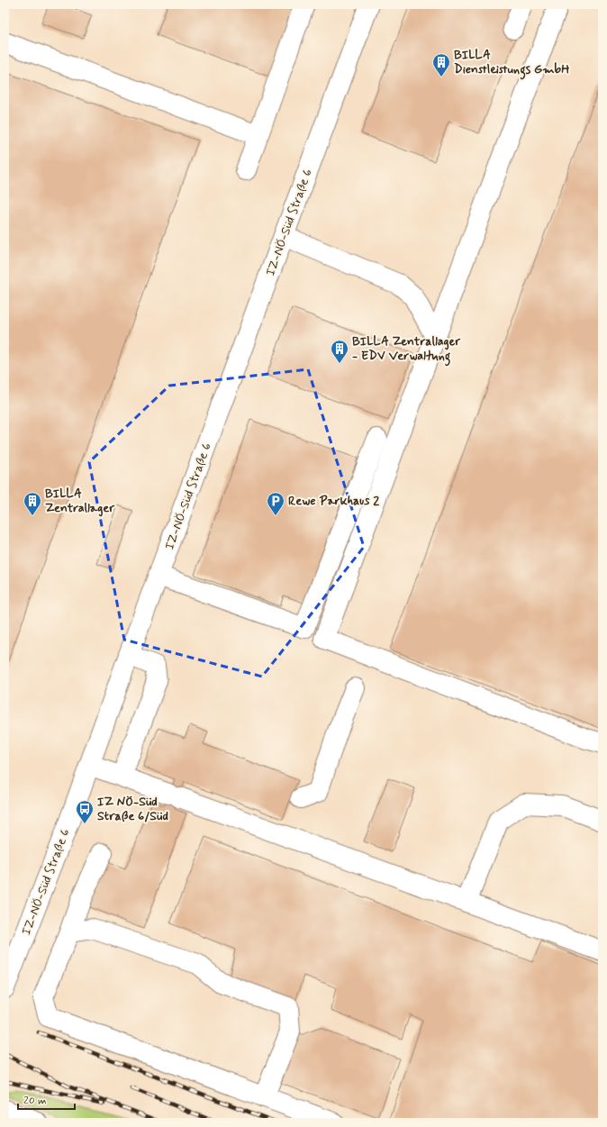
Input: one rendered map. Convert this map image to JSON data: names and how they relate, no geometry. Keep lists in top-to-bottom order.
{
  "streets": {
    "street": ["IZ-NÖ-Süd Straße 6"]
  },
  "places": {
    "building": ["BILLA Dienstleistungs GmbH", "BILLA Zentrallager - EDV Verwaltung", "BILLA Zentrallager"],
    "parking": ["Rewe Parkhaus 2"],
    "bus stop": ["IZ NÖ-Süd Straße 6/Süd"]
  },
  "scale_bar": "20 m"
}
